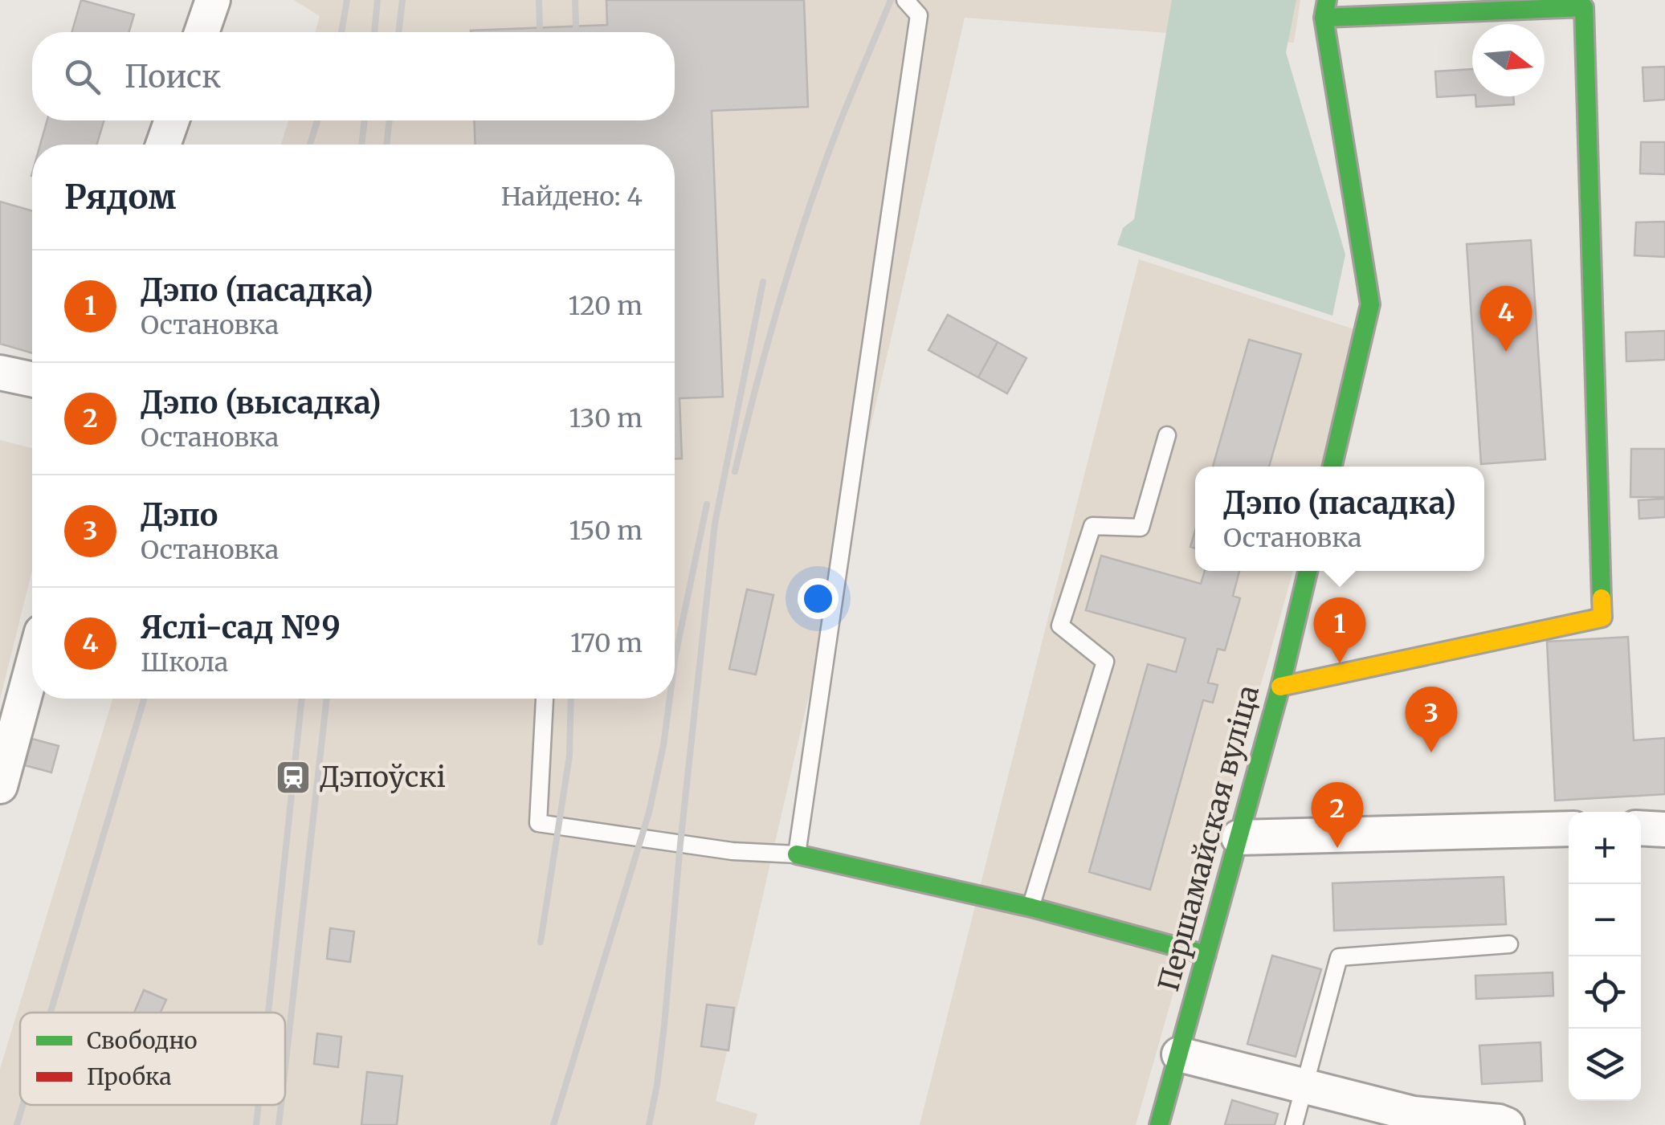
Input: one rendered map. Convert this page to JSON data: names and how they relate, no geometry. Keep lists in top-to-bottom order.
{
  "streets": {
    "street": ["Першамайская вуліца"]
  },
  "places": {
    "station": ["Дэпоўскі"]
  },
  "legend": ["Свободно", "Пробка"],
  "north": "right",
  "page": {
    "search": "Поиск",
    "heading": ["Рядом", "Найдено: 4"],
    "list": [
      {
        "mark": "1",
        "name": "Дэпо (пасадка)",
        "note": "Остановка",
        "value": "120 m"
      },
      {
        "mark": "2",
        "name": "Дэпо (высадка)",
        "note": "Остановка",
        "value": "130 m"
      },
      {
        "mark": "3",
        "name": "Дэпо",
        "note": "Остановка",
        "value": "150 m"
      },
      {
        "mark": "4",
        "name": "Яслі-сад №9",
        "note": "Школа",
        "value": "170 m"
      }
    ],
    "pins": [
      "4",
      "1",
      "3",
      "2"
    ],
    "popup": ["Дэпо (пасадка)", "Остановка"],
    "map_buttons": ["+", "−"]
  }
}
